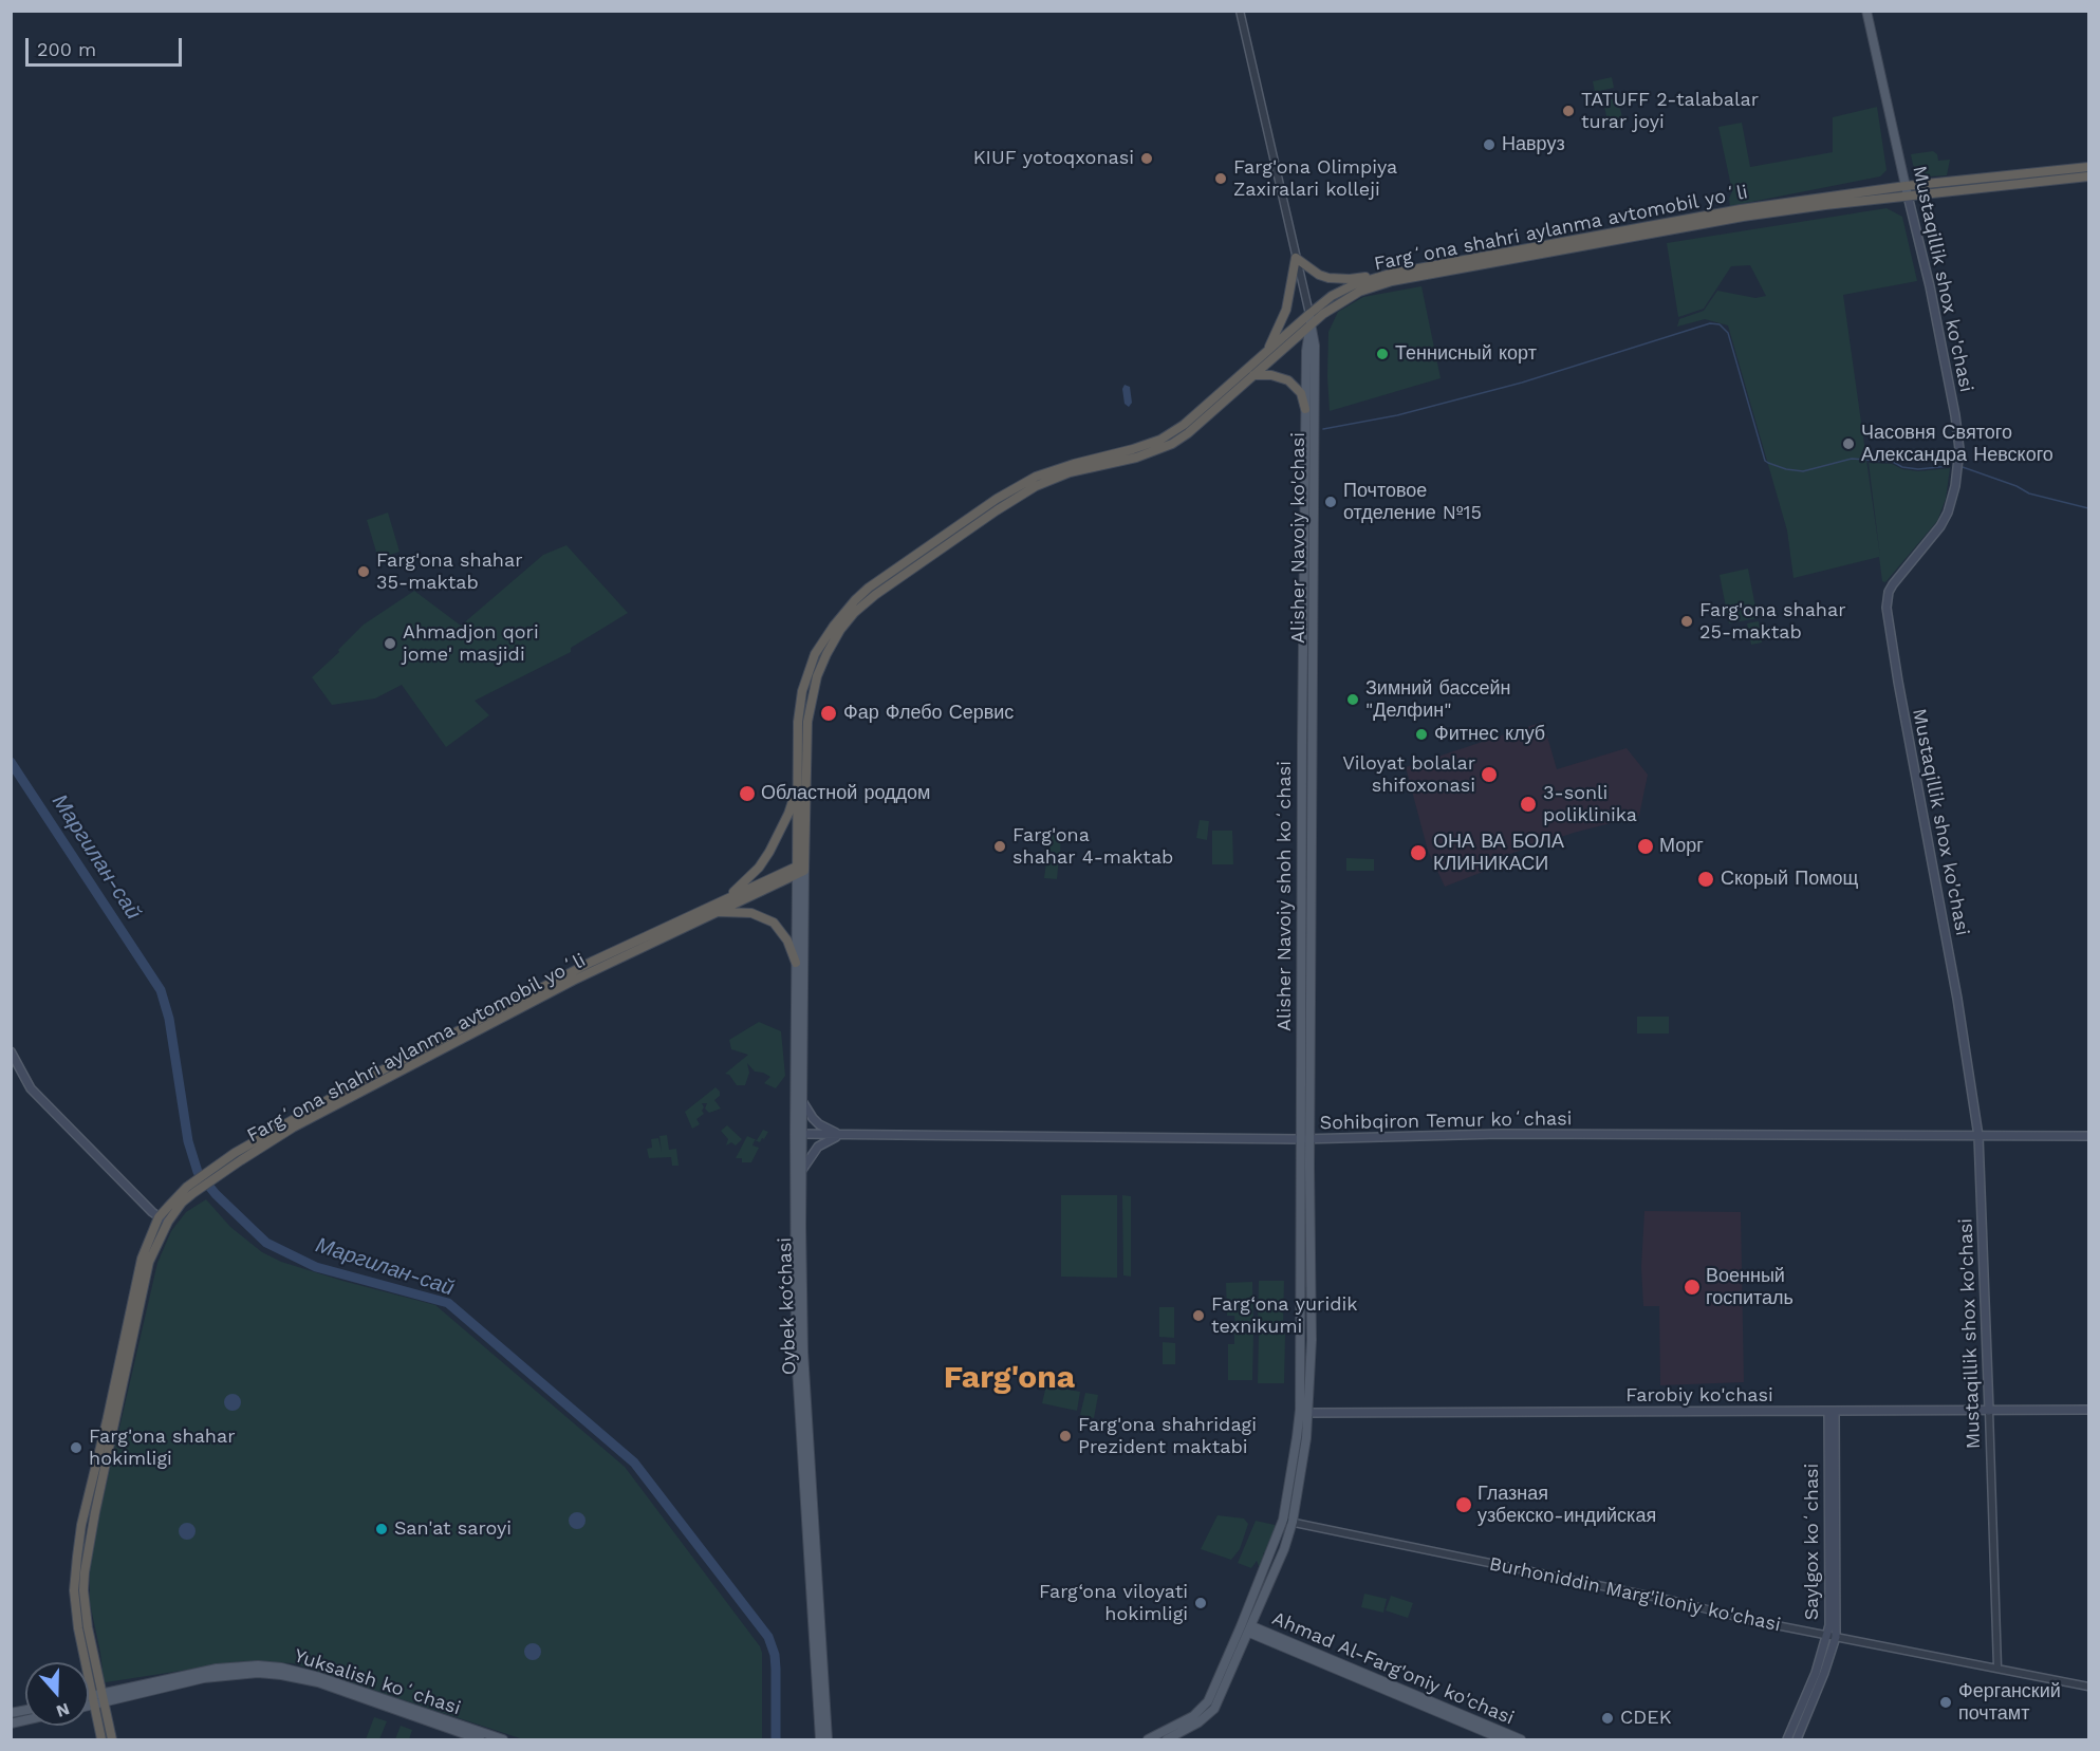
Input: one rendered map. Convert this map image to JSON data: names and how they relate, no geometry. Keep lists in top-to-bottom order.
{
  "streets": {
    "highway": ["Fargʻona shahri aylanma avtomobil yoʻli"],
    "main road": [
      "Mustaqillik shox ko'chasi",
      "Alisher Navoiy ko'chasi",
      "Alisher Navoiy shoh koʻchasi",
      "Sohibqiron Temur koʻchasi",
      "Oybek ko‘chasi",
      "Farobiy ko'chasi",
      "Saylgox koʻchasi",
      "Ahmad Al-Farg'oniy ko'chasi",
      "Yuksalish koʻchasi"
    ],
    "street": ["Burhoniddin Marg'iloniy ko'chasi"]
  },
  "crossings": [
    ["Fargʻona shahri aylanma avtomobil yoʻli", "Mustaqillik shox ko'chasi"],
    ["Fargʻona shahri aylanma avtomobil yoʻli", "Alisher Navoiy ko'chasi"],
    ["Fargʻona shahri aylanma avtomobil yoʻli", "Alisher Navoiy shoh koʻchasi"],
    ["Fargʻona shahri aylanma avtomobil yoʻli", "Oybek ko‘chasi"],
    ["Fargʻona shahri aylanma avtomobil yoʻli", "Yuksalish koʻchasi"],
    ["Mustaqillik shox ko'chasi", "Sohibqiron Temur koʻchasi"],
    ["Mustaqillik shox ko'chasi", "Farobiy ko'chasi"],
    ["Mustaqillik shox ko'chasi", "Burhoniddin Marg'iloniy ko'chasi"],
    ["Alisher Navoiy ko'chasi", "Alisher Navoiy shoh koʻchasi"],
    ["Alisher Navoiy shoh koʻchasi", "Sohibqiron Temur koʻchasi"],
    ["Alisher Navoiy shoh koʻchasi", "Farobiy ko'chasi"],
    ["Alisher Navoiy shoh koʻchasi", "Burhoniddin Marg'iloniy ko'chasi"],
    ["Alisher Navoiy shoh koʻchasi", "Ahmad Al-Farg'oniy ko'chasi"],
    ["Sohibqiron Temur koʻchasi", "Oybek ko‘chasi"],
    ["Farobiy ko'chasi", "Saylgox koʻchasi"],
    ["Saylgox koʻchasi", "Burhoniddin Marg'iloniy ko'chasi"]
  ],
  "districts": ["Farg'ona"],
  "water": ["Маргилан-сай"],
  "places": [
    "TATUFF 2-talabalar turar joyi",
    "Навруз",
    "KIUF yotoqxonasi",
    "Farg'ona Olimpiya Zaxiralari kolleji",
    "Теннисный корт",
    "Часовня Святого Александра Невского",
    "Почтовое отделение №15",
    "Farg'ona shahar 35-maktab",
    "Farg'ona shahar 25-maktab",
    "Ahmadjon qori jome' masjidi",
    "Зимний бассейн \"Делфин\"",
    "Фар Флебо Сервис",
    "Фитнес клуб",
    "Viloyat bolalar shifoxonasi",
    "Областной роддом",
    "3-sonli poliklinika",
    "Farg'ona shahar 4-maktab",
    "Морг",
    "ОНА ВА БОЛА КЛИНИКАСИ",
    "Скорый Помощ",
    "Военный госпиталь",
    "Farg‘ona yuridik texnikumi",
    "Farg'ona shahridagi Prezident maktabi",
    "Farg'ona shahar hokimligi",
    "Глазная узбекско-индийская",
    "San'at saroyi",
    "Farg‘ona viloyati hokimligi",
    "Ферганский почтамт",
    "CDEK"
  ],
  "scale_bar": "200 m",
  "north": "bottom"
}
